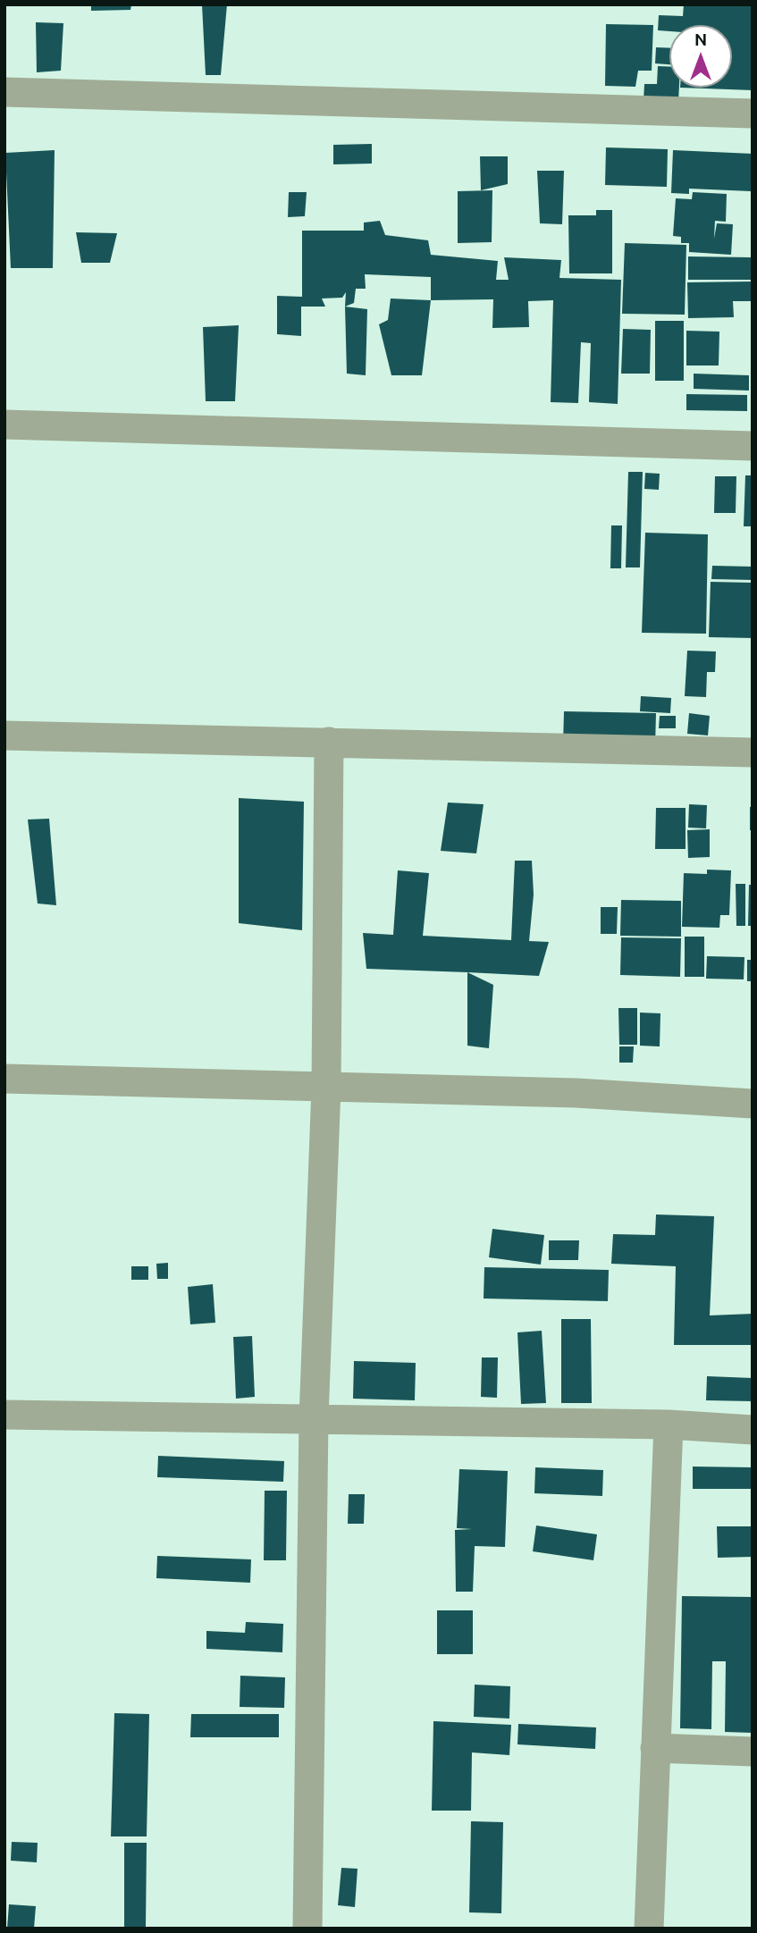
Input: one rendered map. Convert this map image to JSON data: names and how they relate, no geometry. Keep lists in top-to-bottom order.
{
  "north": "top"
}
